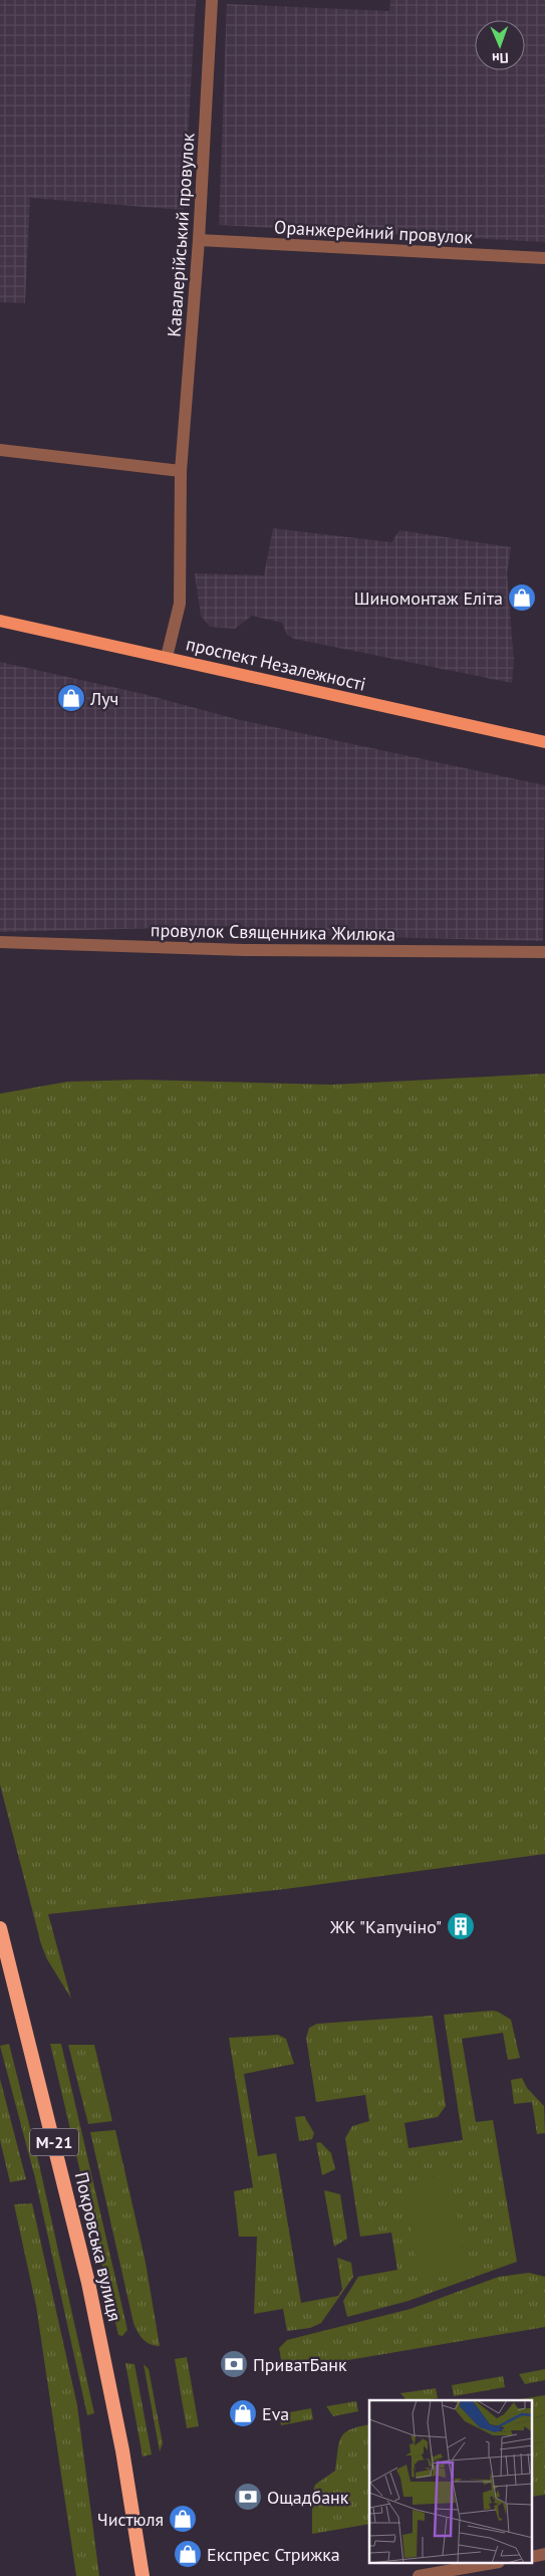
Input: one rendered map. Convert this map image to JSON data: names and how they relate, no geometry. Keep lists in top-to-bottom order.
{
  "streets": {
    "highway": ["М-21", "Покровська вулиця"],
    "main road": ["проспект Незалежності"],
    "street": ["Оранжерейний провулок", "Кавалерійський провулок", "провулок Священника Жилюка"]
  },
  "crossings": [
    ["Оранжерейний провулок", "Кавалерійський провулок"],
    ["Кавалерійський провулок", "проспект Незалежності"]
  ],
  "places": {
    "shop": [
      "Шиномонтаж Еліта",
      "Луч",
      "Eva",
      "Чистюля",
      "Експрес Стрижка"
    ],
    "building": ["ЖК \"Капучіно\""],
    "bank": ["ПриватБанк", "Ощадбанк"]
  },
  "north": "bottom"
}
